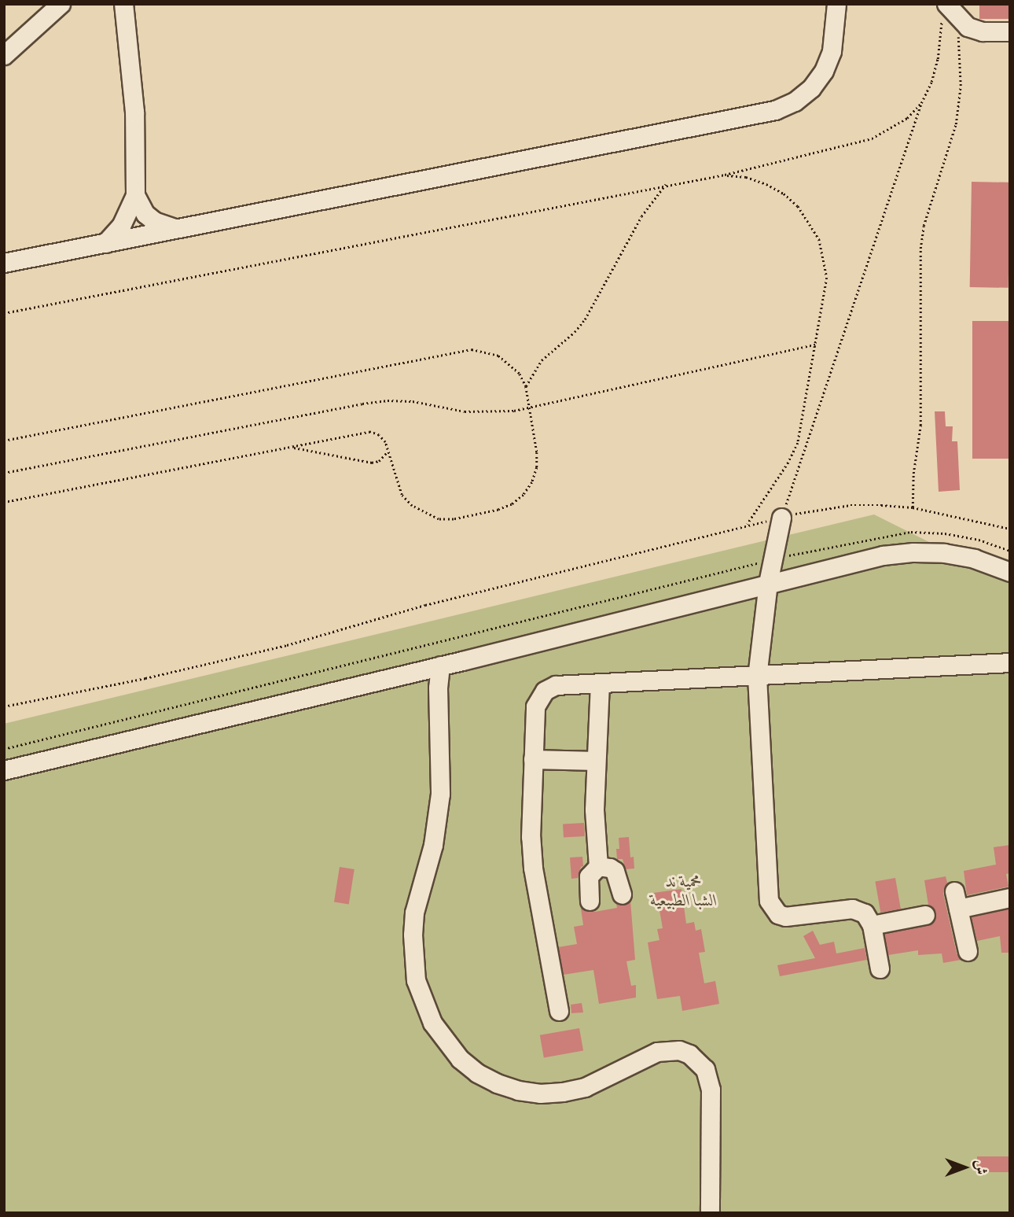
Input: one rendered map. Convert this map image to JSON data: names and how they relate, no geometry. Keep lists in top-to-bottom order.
{
  "parks": ["محمية ند الشبا الطبيعية"],
  "north": "right"
}
